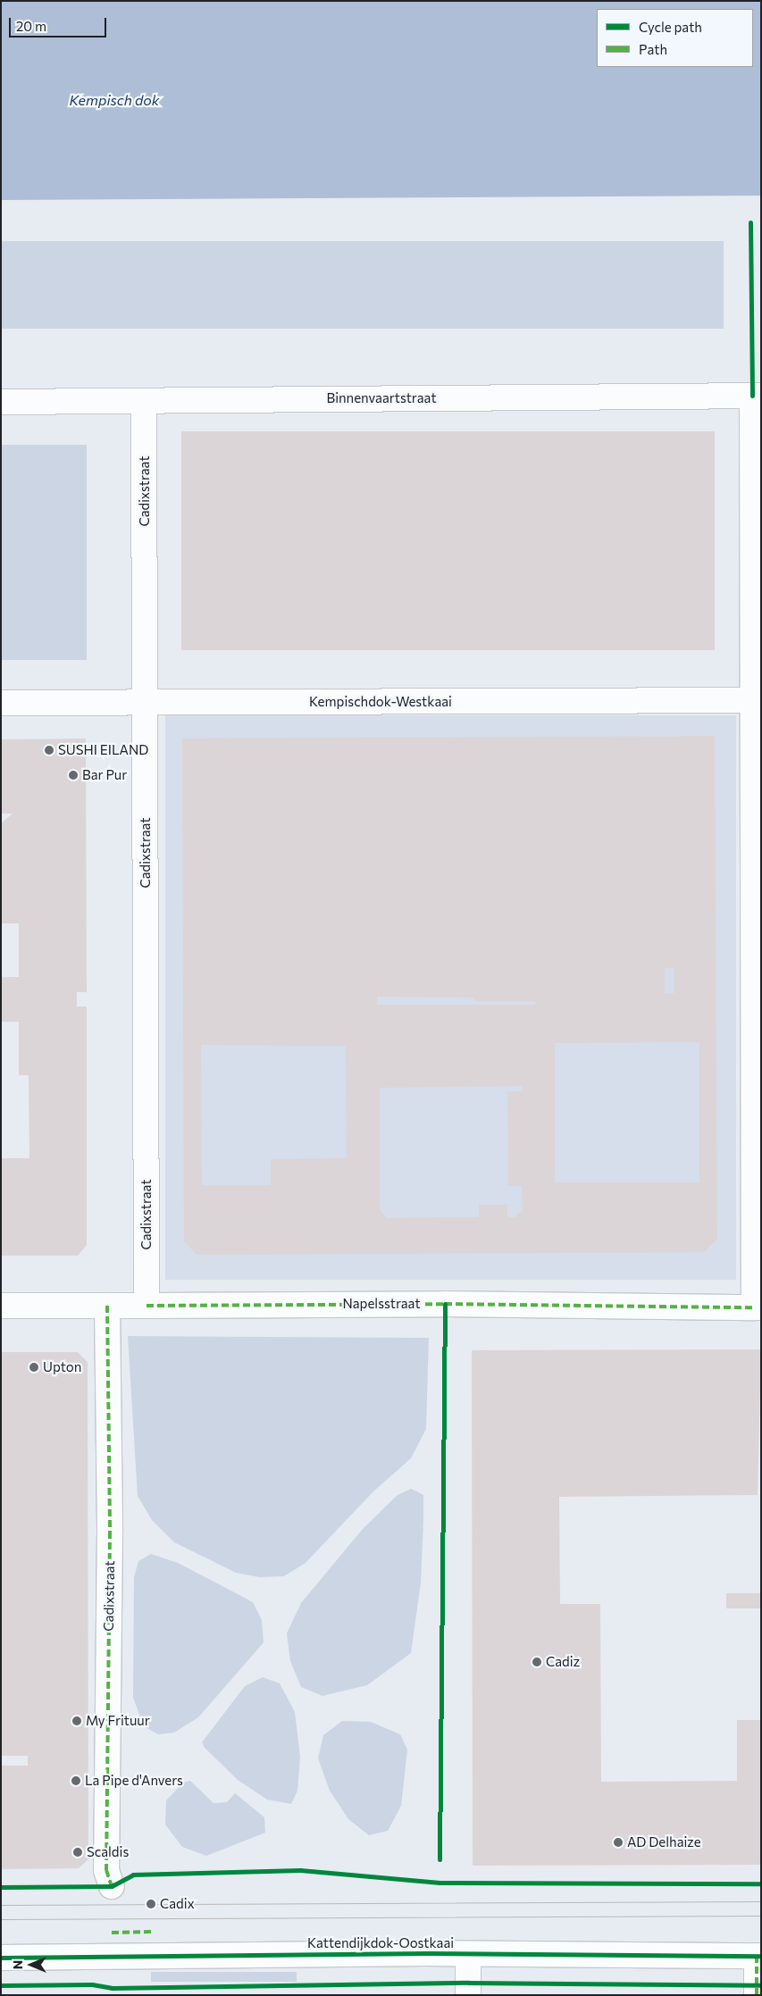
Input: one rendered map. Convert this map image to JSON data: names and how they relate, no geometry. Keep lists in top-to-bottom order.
{
  "streets": {
    "street": [
      "Binnenvaartstraat",
      "Cadixstraat",
      "Kempischdok-Westkaai",
      "Napelsstraat",
      "Kattendijkdok-Oostkaai"
    ]
  },
  "crossings": [
    ["Binnenvaartstraat", "Cadixstraat"],
    ["Cadixstraat", "Kempischdok-Westkaai"],
    ["Cadixstraat", "Napelsstraat"]
  ],
  "water": ["Kempisch dok"],
  "places": [
    "SUSHI EILAND",
    "Bar Pur",
    "Upton",
    "Cadiz",
    "My Frituur",
    "La Pipe d'Anvers",
    "AD Delhaize",
    "Scaldis",
    "Cadix"
  ],
  "legend": ["Cycle path", "Path"],
  "scale_bar": "20 m",
  "north": "left"
}
